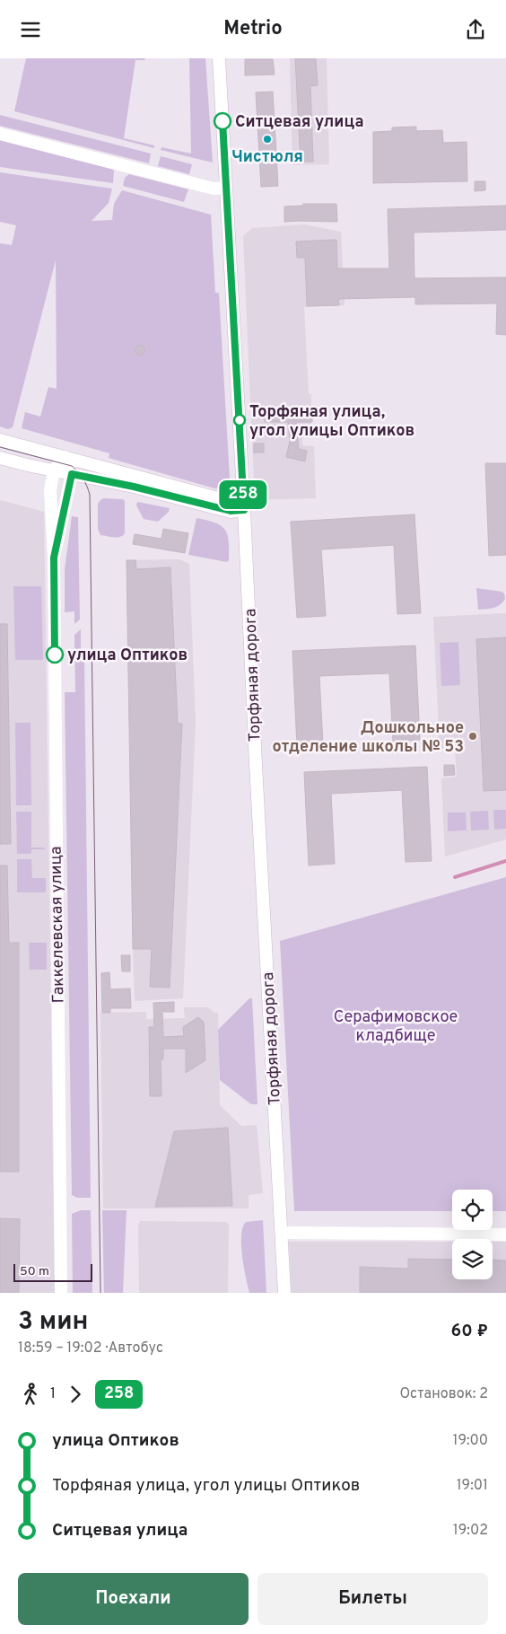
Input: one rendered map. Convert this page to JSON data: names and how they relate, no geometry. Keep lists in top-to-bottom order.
{
  "streets": {
    "main road": ["Торфяная дорога", "Гаккелевская улица"]
  },
  "parks": ["Серафимовское кладбище"],
  "places": [
    "Ситцевая улица",
    "Чистюля",
    "Торфяная улица, угол улицы Оптиков",
    "улица Оптиков",
    "Дошкольное отделение школы № 53"
  ],
  "lines": ["bus line 258"],
  "scale_bar": "50 m",
  "page": {
    "header": "Metrio",
    "on_map": "258",
    "scale": "50 m",
    "heading": ["3 мин", "18:59 – 19:02 · Автобус", "60 ₽"],
    "legs": ["1", "258", "Остановок: 2"],
    "list": [
      {
        "name": "улица Оптиков",
        "value": "19:00"
      },
      {
        "name": "Торфяная улица, угол улицы Оптиков",
        "value": "19:01"
      },
      {
        "name": "Ситцевая улица",
        "value": "19:02"
      }
    ],
    "buttons": ["Поехали", "Билеты"]
  }
}
